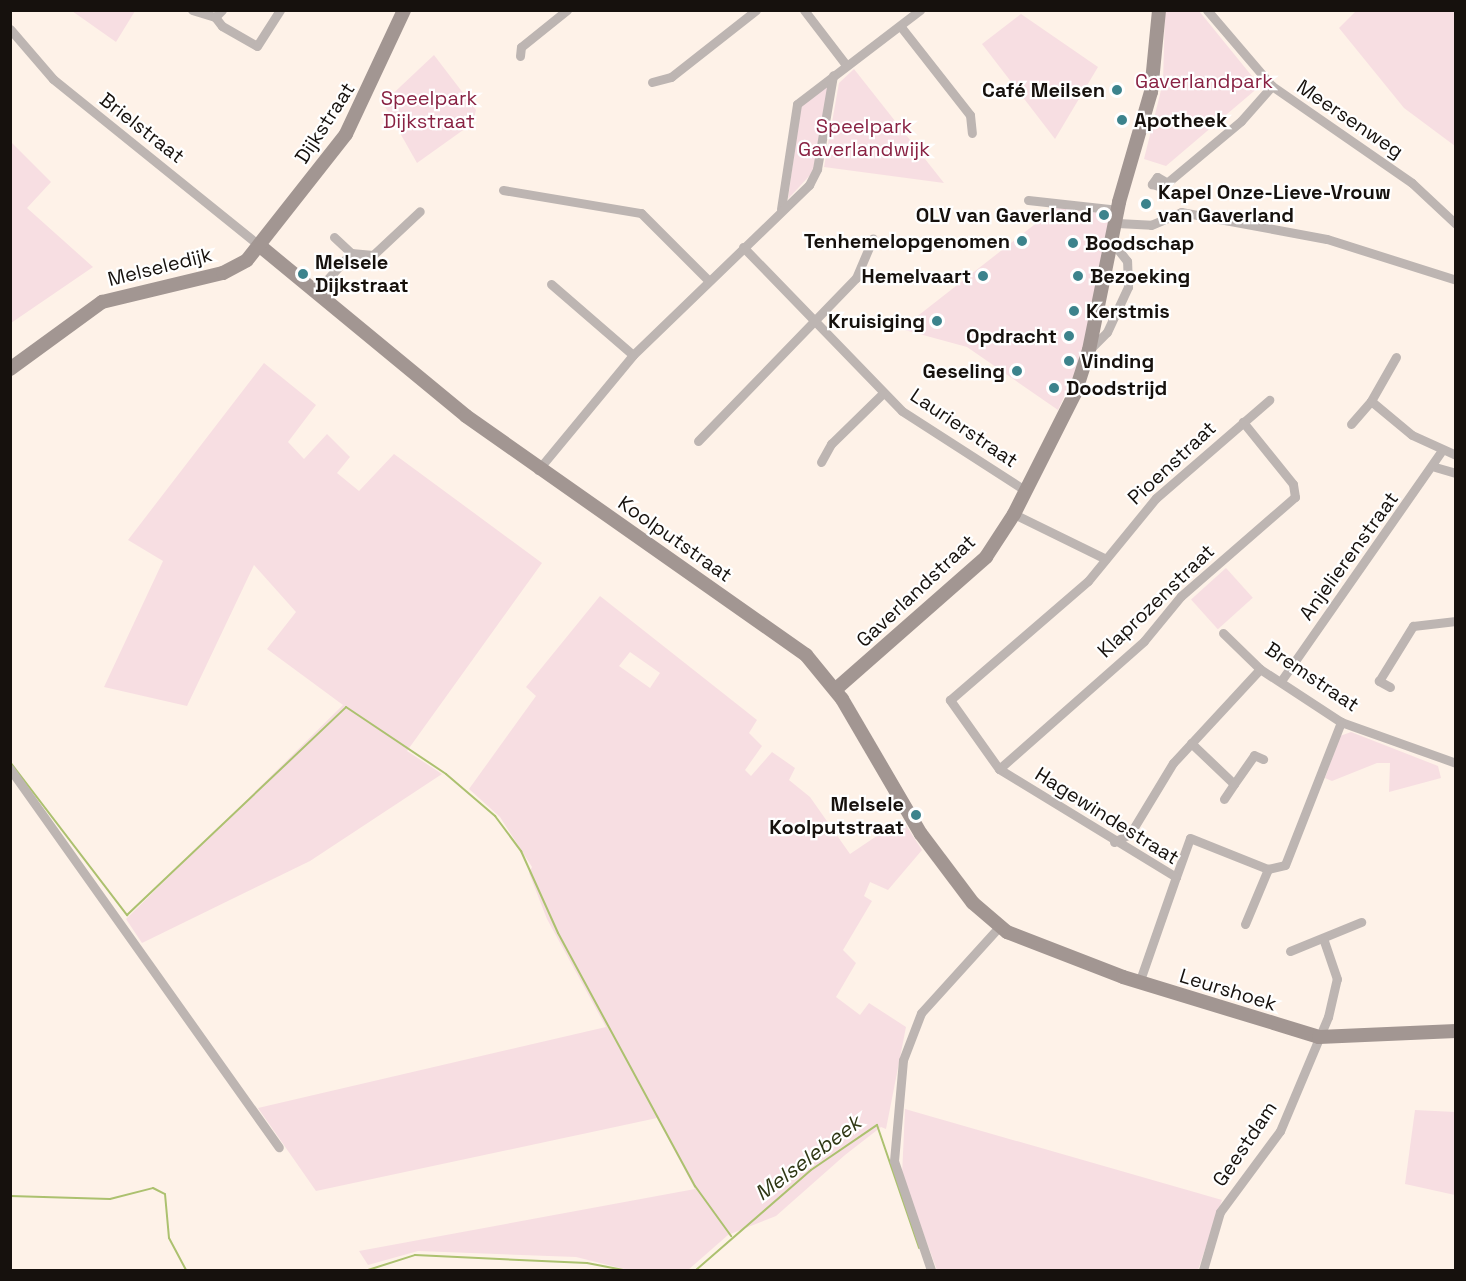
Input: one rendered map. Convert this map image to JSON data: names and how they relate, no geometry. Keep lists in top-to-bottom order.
{
  "streets": {
    "street": [
      "Meersenweg",
      "Dijkstraat",
      "Brielstraat",
      "Melseledijk",
      "Laurierstraat",
      "Pioenstraat",
      "Koolputstraat",
      "Anjelierenstraat",
      "Gaverlandstraat",
      "Klaprozenstraat",
      "Bremstraat",
      "Hagewindestraat",
      "Leurshoek",
      "Geestdam"
    ]
  },
  "crossings": [
    ["Dijkstraat", "Brielstraat"],
    ["Dijkstraat", "Melseledijk"],
    ["Dijkstraat", "Koolputstraat"],
    ["Brielstraat", "Melseledijk"],
    ["Brielstraat", "Koolputstraat"],
    ["Melseledijk", "Koolputstraat"],
    ["Laurierstraat", "Gaverlandstraat"],
    ["Pioenstraat", "Klaprozenstraat"],
    ["Pioenstraat", "Hagewindestraat"],
    ["Koolputstraat", "Gaverlandstraat"],
    ["Koolputstraat", "Leurshoek"],
    ["Anjelierenstraat", "Bremstraat"],
    ["Klaprozenstraat", "Hagewindestraat"],
    ["Hagewindestraat", "Leurshoek"],
    ["Leurshoek", "Geestdam"]
  ],
  "water": ["Melselebeek"],
  "parks": ["Gaverlandpark", "Speelpark Dijkstraat", "Speelpark Gaverlandwijk"],
  "places": [
    "Café Meilsen",
    "Apotheek",
    "Kapel Onze-Lieve-Vrouw van Gaverland",
    "OLV van Gaverland",
    "Tenhemelopgenomen",
    "Boodschap",
    "Melsele Dijkstraat",
    "Hemelvaart",
    "Bezoeking",
    "Kerstmis",
    "Kruisiging",
    "Opdracht",
    "Vinding",
    "Geseling",
    "Doodstrijd",
    "Melsele Koolputstraat"
  ]
}
